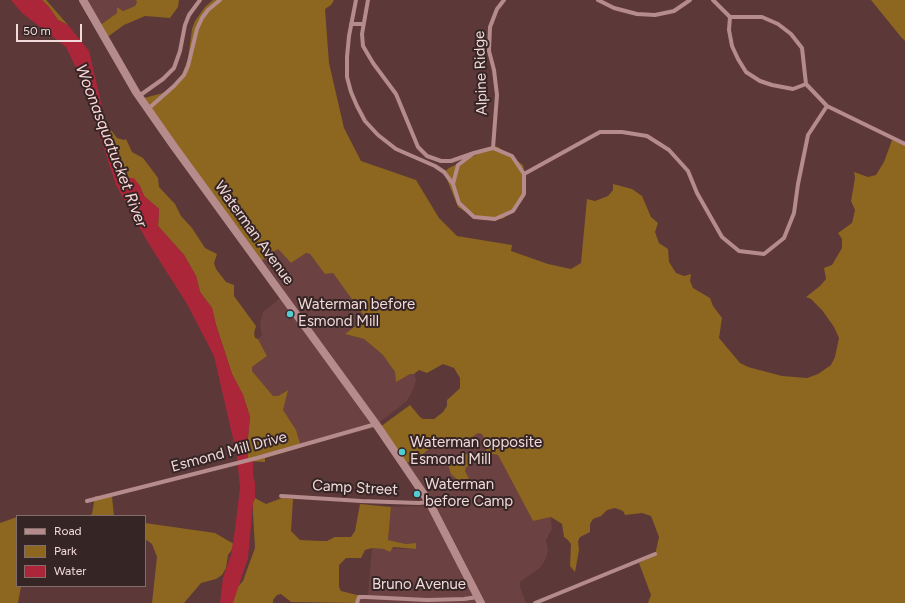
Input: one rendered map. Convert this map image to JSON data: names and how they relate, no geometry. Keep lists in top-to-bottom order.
{
  "streets": {
    "main road": ["Waterman Avenue"],
    "street": [
      "Alpine Ridge",
      "Esmond Mill Drive",
      "Camp Street",
      "Bruno Avenue"
    ]
  },
  "crossings": [
    ["Waterman Avenue", "Esmond Mill Drive"],
    ["Waterman Avenue", "Camp Street"],
    ["Waterman Avenue", "Bruno Avenue"]
  ],
  "water": ["Woonasquatucket River"],
  "places": ["Waterman before Esmond Mill", "Waterman opposite Esmond Mill", "Waterman before Camp"],
  "legend": ["Road", "Park", "Water"],
  "scale_bar": "50 m"
}
